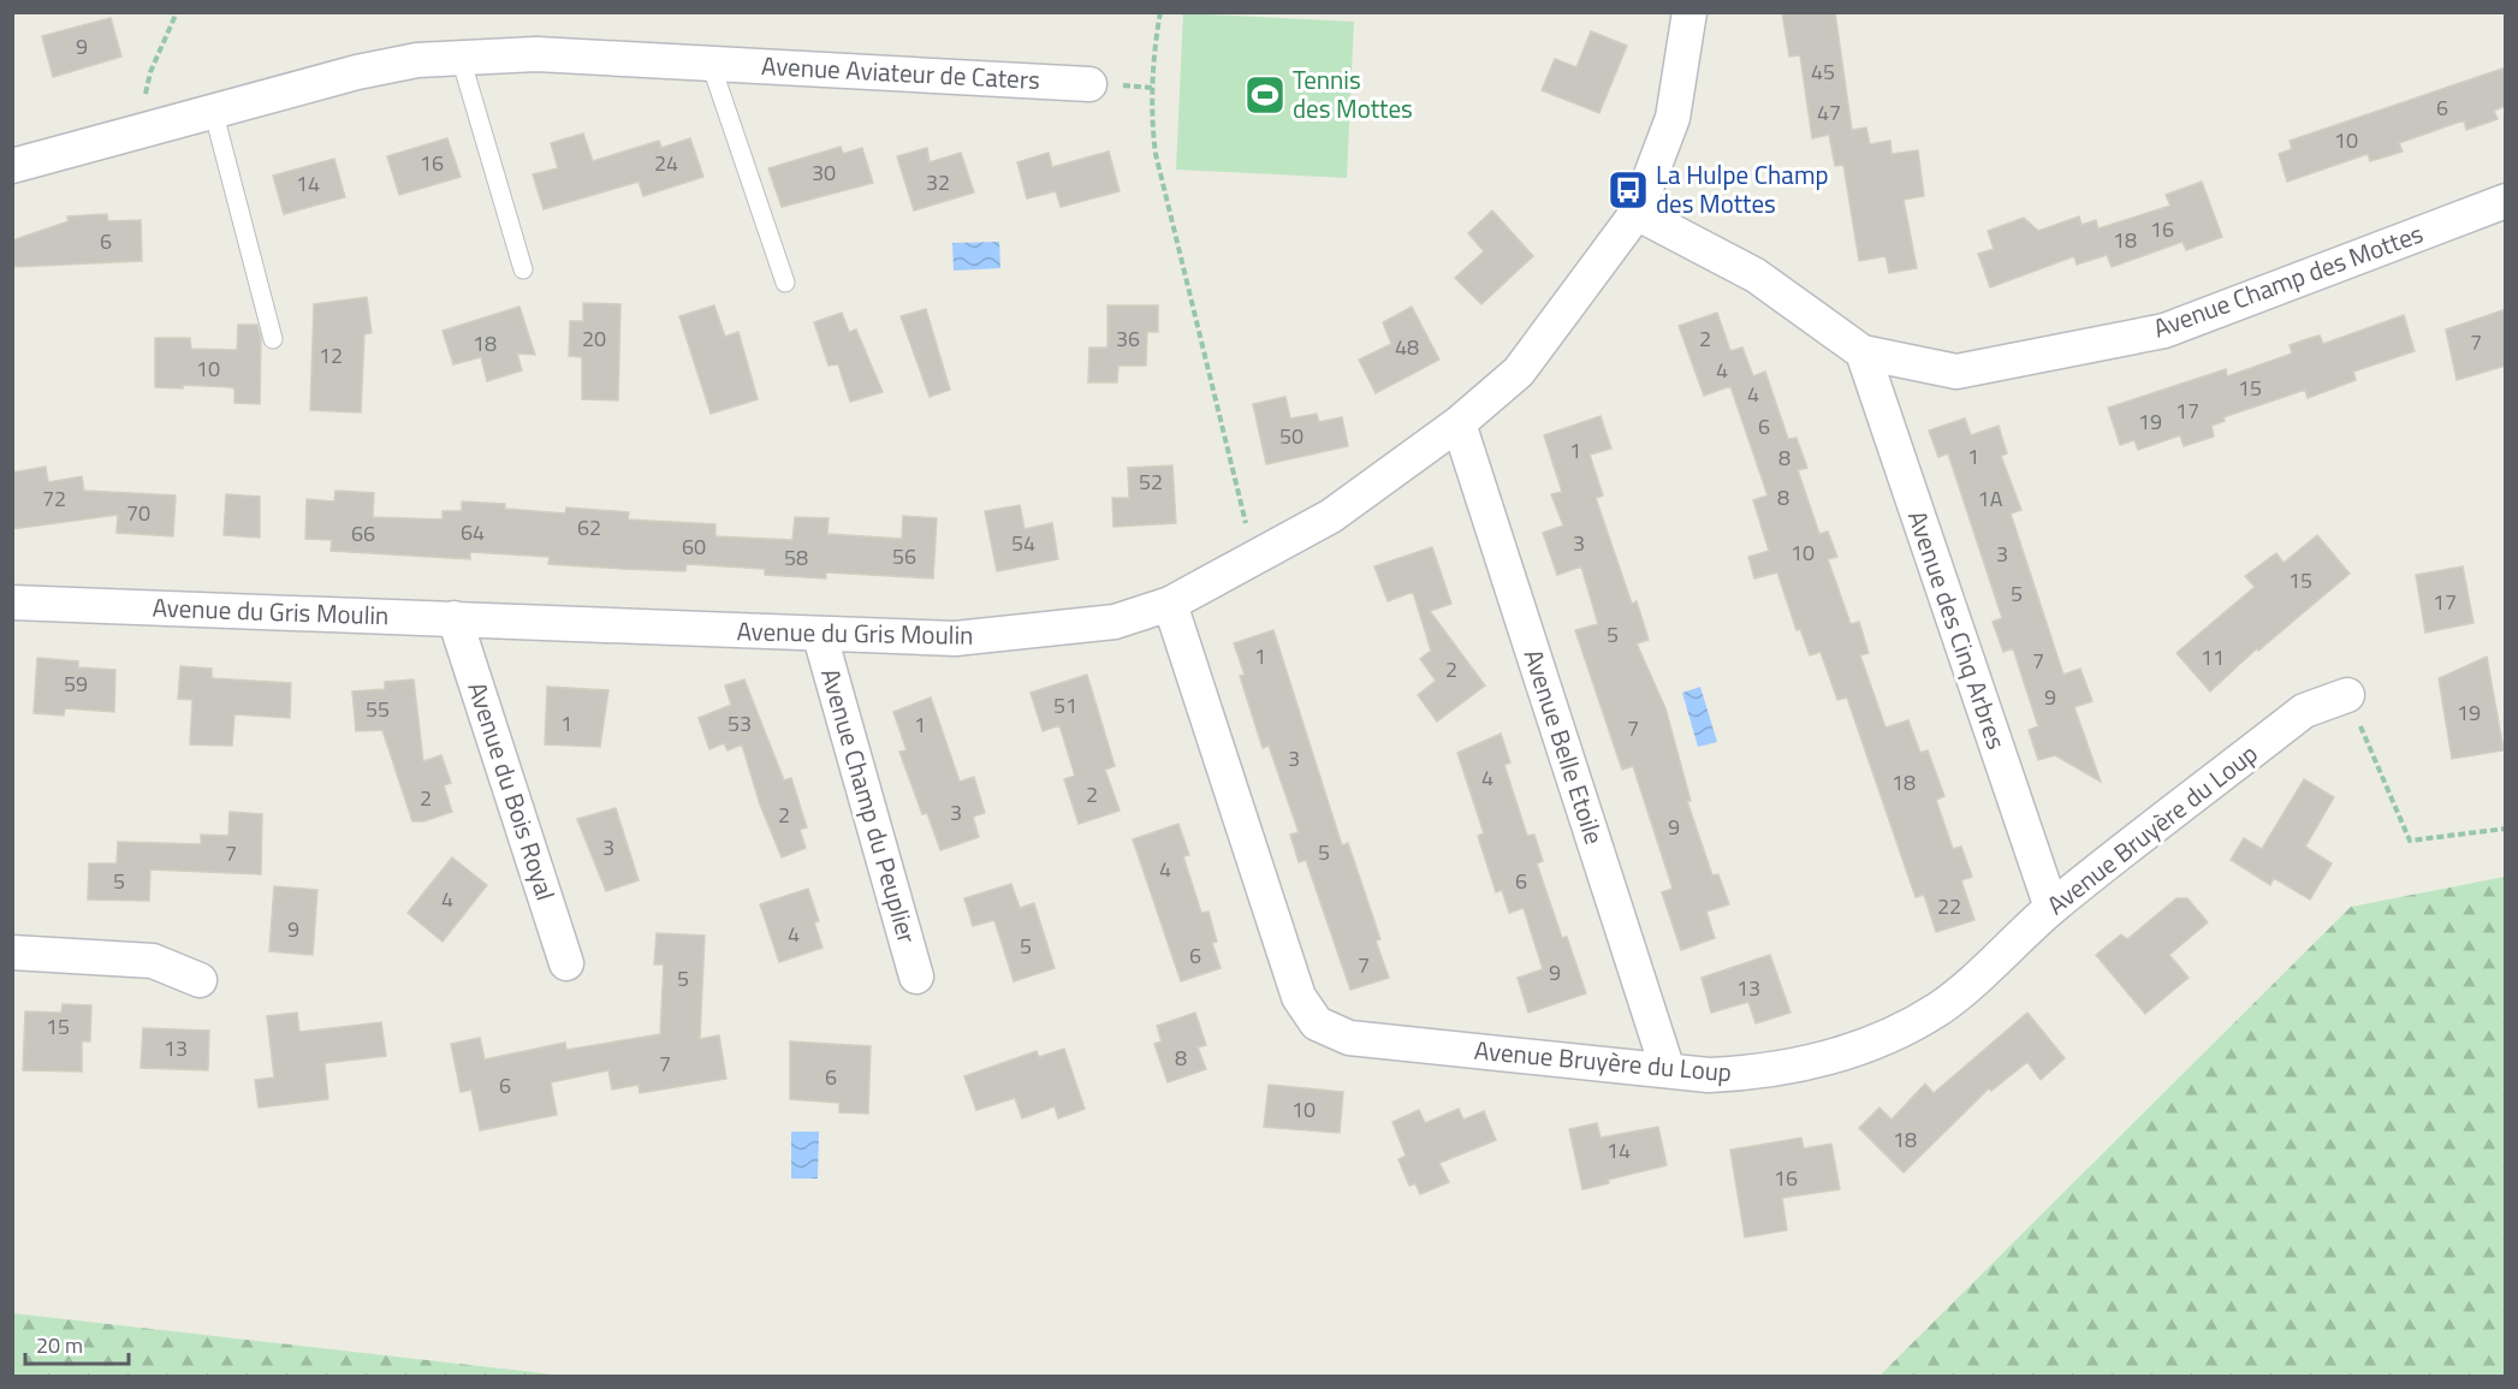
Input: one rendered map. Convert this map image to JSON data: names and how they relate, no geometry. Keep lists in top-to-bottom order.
{
  "streets": {
    "street": [
      "Avenue Aviateur de Caters",
      "Avenue Champ des Mottes",
      "Avenue du Gris Moulin",
      "Avenue des Cinq Arbres",
      "Avenue Belle Etoile",
      "Avenue du Bois Royal",
      "Avenue Champ du Peuplier",
      "Avenue Bruyère du Loup"
    ]
  },
  "crossings": [
    ["Avenue Champ des Mottes", "Avenue du Gris Moulin"],
    ["Avenue Champ des Mottes", "Avenue des Cinq Arbres"],
    ["Avenue du Gris Moulin", "Avenue Belle Etoile"],
    ["Avenue du Gris Moulin", "Avenue du Bois Royal"],
    ["Avenue du Gris Moulin", "Avenue Champ du Peuplier"],
    ["Avenue du Gris Moulin", "Avenue Bruyère du Loup"],
    ["Avenue des Cinq Arbres", "Avenue Bruyère du Loup"],
    ["Avenue Belle Etoile", "Avenue Bruyère du Loup"]
  ],
  "places": {
    "sports": ["Tennis des Mottes"],
    "bus stop": ["La Hulpe Champ des Mottes"]
  },
  "house_numbers": [
    "9",
    "45",
    "6",
    "47",
    "10",
    "16",
    "24",
    "30",
    "32",
    "14",
    "16",
    "18",
    "6",
    "20",
    "36",
    "2",
    "7",
    "18",
    "48",
    "12",
    "10",
    "4",
    "15",
    "4",
    "17",
    "19",
    "6",
    "50",
    "1",
    "1",
    "8",
    "52",
    "8",
    "72",
    "1A",
    "70",
    "62",
    "64",
    "66",
    "54",
    "3",
    "60",
    "10",
    "3",
    "56",
    "58",
    "15",
    "5",
    "17",
    "5",
    "1",
    "11",
    "7",
    "2",
    "59",
    "9",
    "51",
    "55",
    "19",
    "1",
    "53",
    "1",
    "7",
    "3",
    "4",
    "18",
    "2",
    "2",
    "3",
    "2",
    "9",
    "3",
    "5",
    "7",
    "4",
    "5",
    "6",
    "4",
    "22",
    "9",
    "4",
    "5",
    "6",
    "7",
    "9",
    "5",
    "13",
    "15",
    "13",
    "8",
    "7",
    "6",
    "6",
    "10",
    "18",
    "14",
    "16"
  ],
  "scale_bar": "20 m"
}
